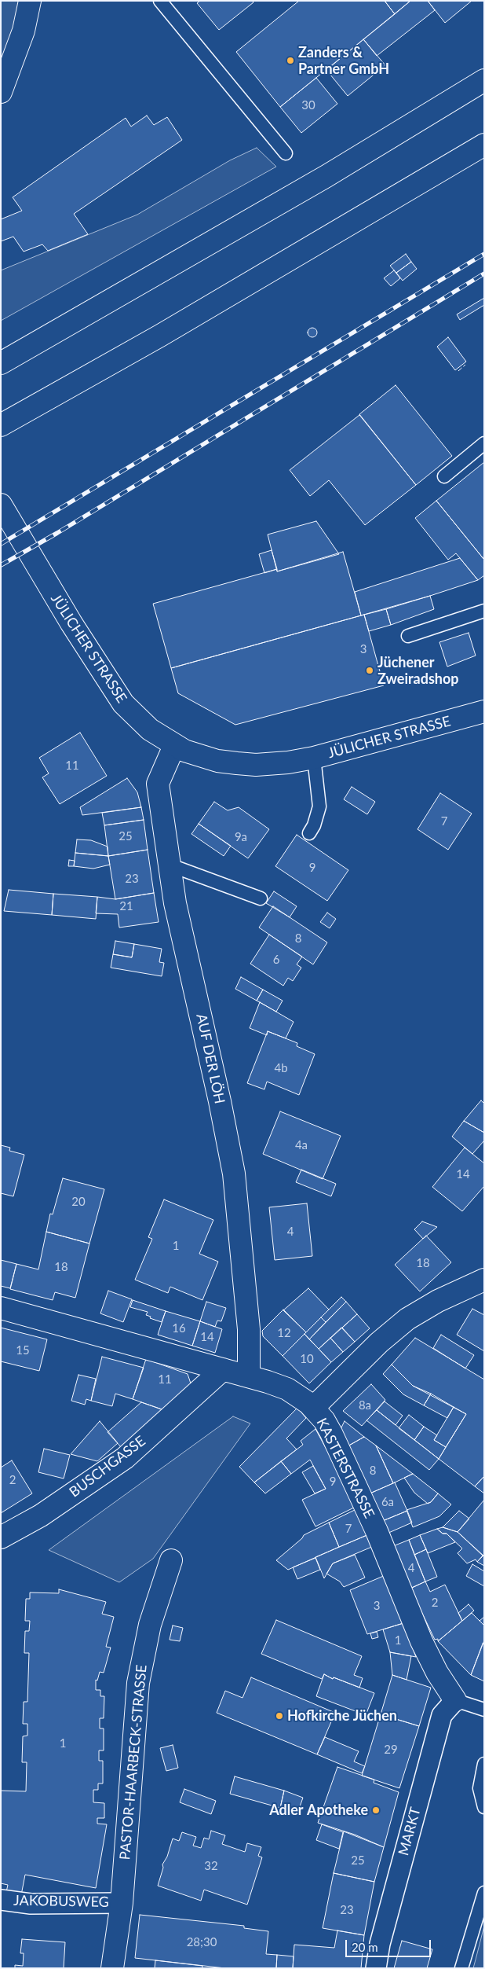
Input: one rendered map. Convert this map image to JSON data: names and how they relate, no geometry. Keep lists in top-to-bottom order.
{
  "streets": {
    "main road": [
      "JÜLICHER STRASSE",
      "AUF DER LÖH",
      "BUSCHGASSE",
      "KASTERSTRASSE",
      "PASTOR-HAARBECK-STRASSE"
    ],
    "street": ["MARKT", "JAKOBUSWEG"]
  },
  "crossings": [
    ["JÜLICHER STRASSE", "AUF DER LÖH"],
    ["AUF DER LÖH", "KASTERSTRASSE"],
    ["BUSCHGASSE", "KASTERSTRASSE"],
    ["KASTERSTRASSE", "MARKT"],
    ["PASTOR-HAARBECK-STRASSE", "JAKOBUSWEG"]
  ],
  "places": [
    "Zanders & Partner GmbH",
    "Jüchener Zweiradshop",
    "Hofkirche Jüchen",
    "Adler Apotheke"
  ],
  "house_numbers": [
    "30",
    "3",
    "11",
    "7",
    "25",
    "9a",
    "9",
    "23",
    "21",
    "8",
    "6",
    "4b",
    "4a",
    "14",
    "20",
    "4",
    "1",
    "18",
    "18",
    "16",
    "12",
    "14",
    "15",
    "10",
    "11",
    "8a",
    "8",
    "2",
    "9",
    "6a",
    "7",
    "4",
    "2",
    "3",
    "1",
    "1",
    "29",
    "25",
    "32",
    "23",
    "28;30"
  ],
  "scale_bar": "20 m"
}
